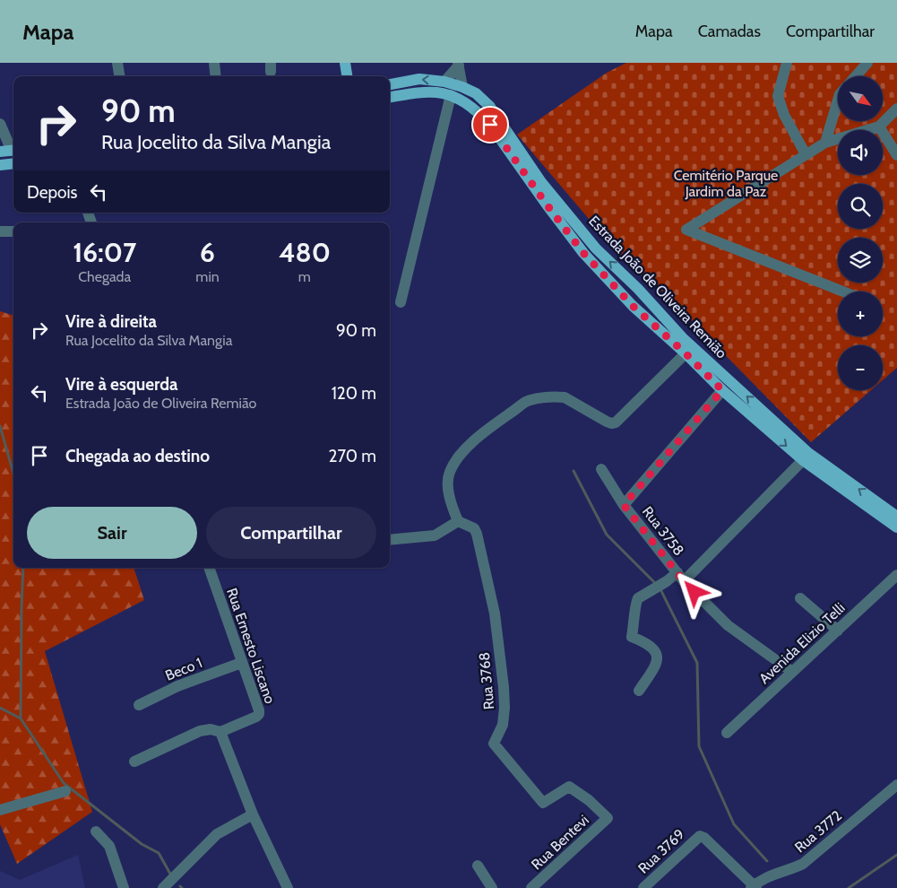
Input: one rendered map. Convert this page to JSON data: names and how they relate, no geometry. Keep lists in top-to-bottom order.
{
  "streets": {
    "main road": ["Estrada João de Oliveira Remião"],
    "street": [
      "Rua 3758",
      "Avenida Elizio Telli",
      "Rua Ernesto Liscano",
      "Beco 1",
      "Rua 3768",
      "Rua 3772",
      "Rua Bentevi",
      "Rua 3769"
    ]
  },
  "crossings": [
    ["Rua 3758", "Avenida Elizio Telli"],
    ["Rua Ernesto Liscano", "Beco 1"],
    ["Rua 3768", "Rua Bentevi"],
    ["Rua 3772", "Rua 3769"]
  ],
  "parks": ["Cemitério Parque Jardim da Paz"],
  "north": "bottom right",
  "page": {
    "header": "Mapa",
    "nav": ["Mapa", "Camadas", "Compartilhar"],
    "map_buttons": ["+", "−"],
    "turn": ["90 m", "Rua Jocelito da Silva Mangia"],
    "then": "Depois",
    "eta": [
      "16:07",
      "Chegada",
      "6",
      "min",
      "480",
      "m"
    ],
    "list": [
      {
        "name": "Vire à direita",
        "note": "Rua Jocelito da Silva Mangia",
        "value": "90 m"
      },
      {
        "name": "Vire à esquerda",
        "note": "Estrada João de Oliveira Remião",
        "value": "120 m"
      },
      {
        "name": "Chegada ao destino",
        "value": "270 m"
      }
    ],
    "buttons": ["Sair", "Compartilhar"]
  }
}
